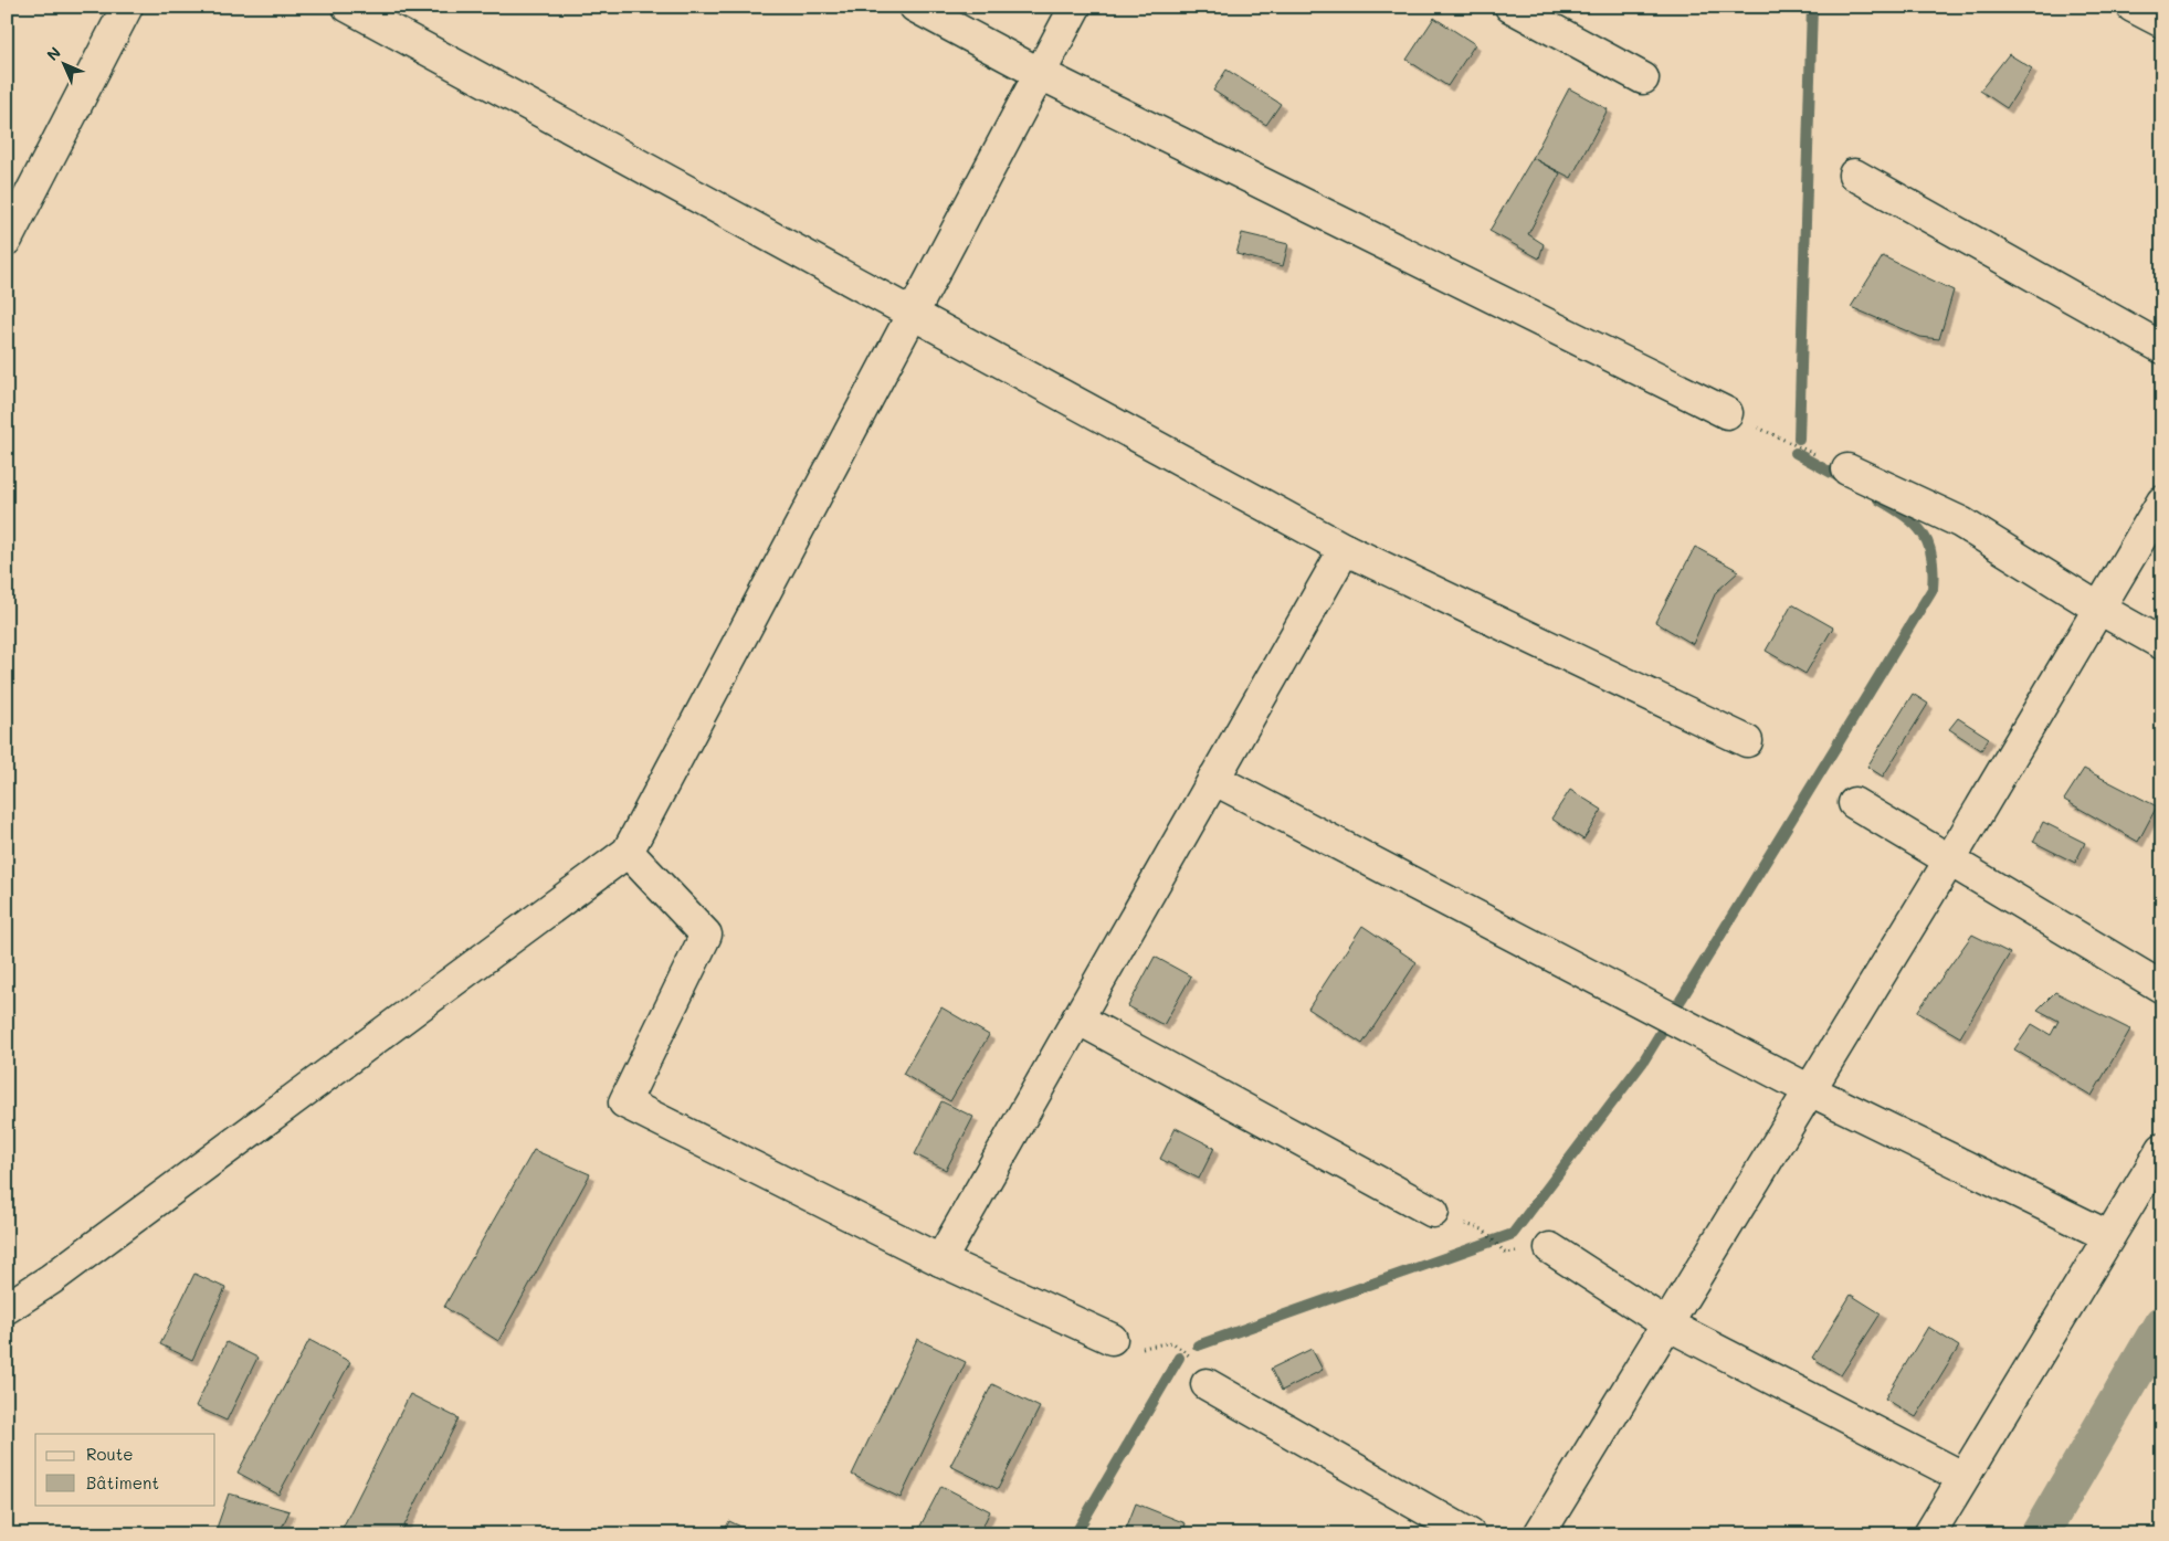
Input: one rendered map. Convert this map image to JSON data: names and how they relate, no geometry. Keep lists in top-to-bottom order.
{
  "legend": ["Route", "Bâtiment"],
  "north": "top left"
}
